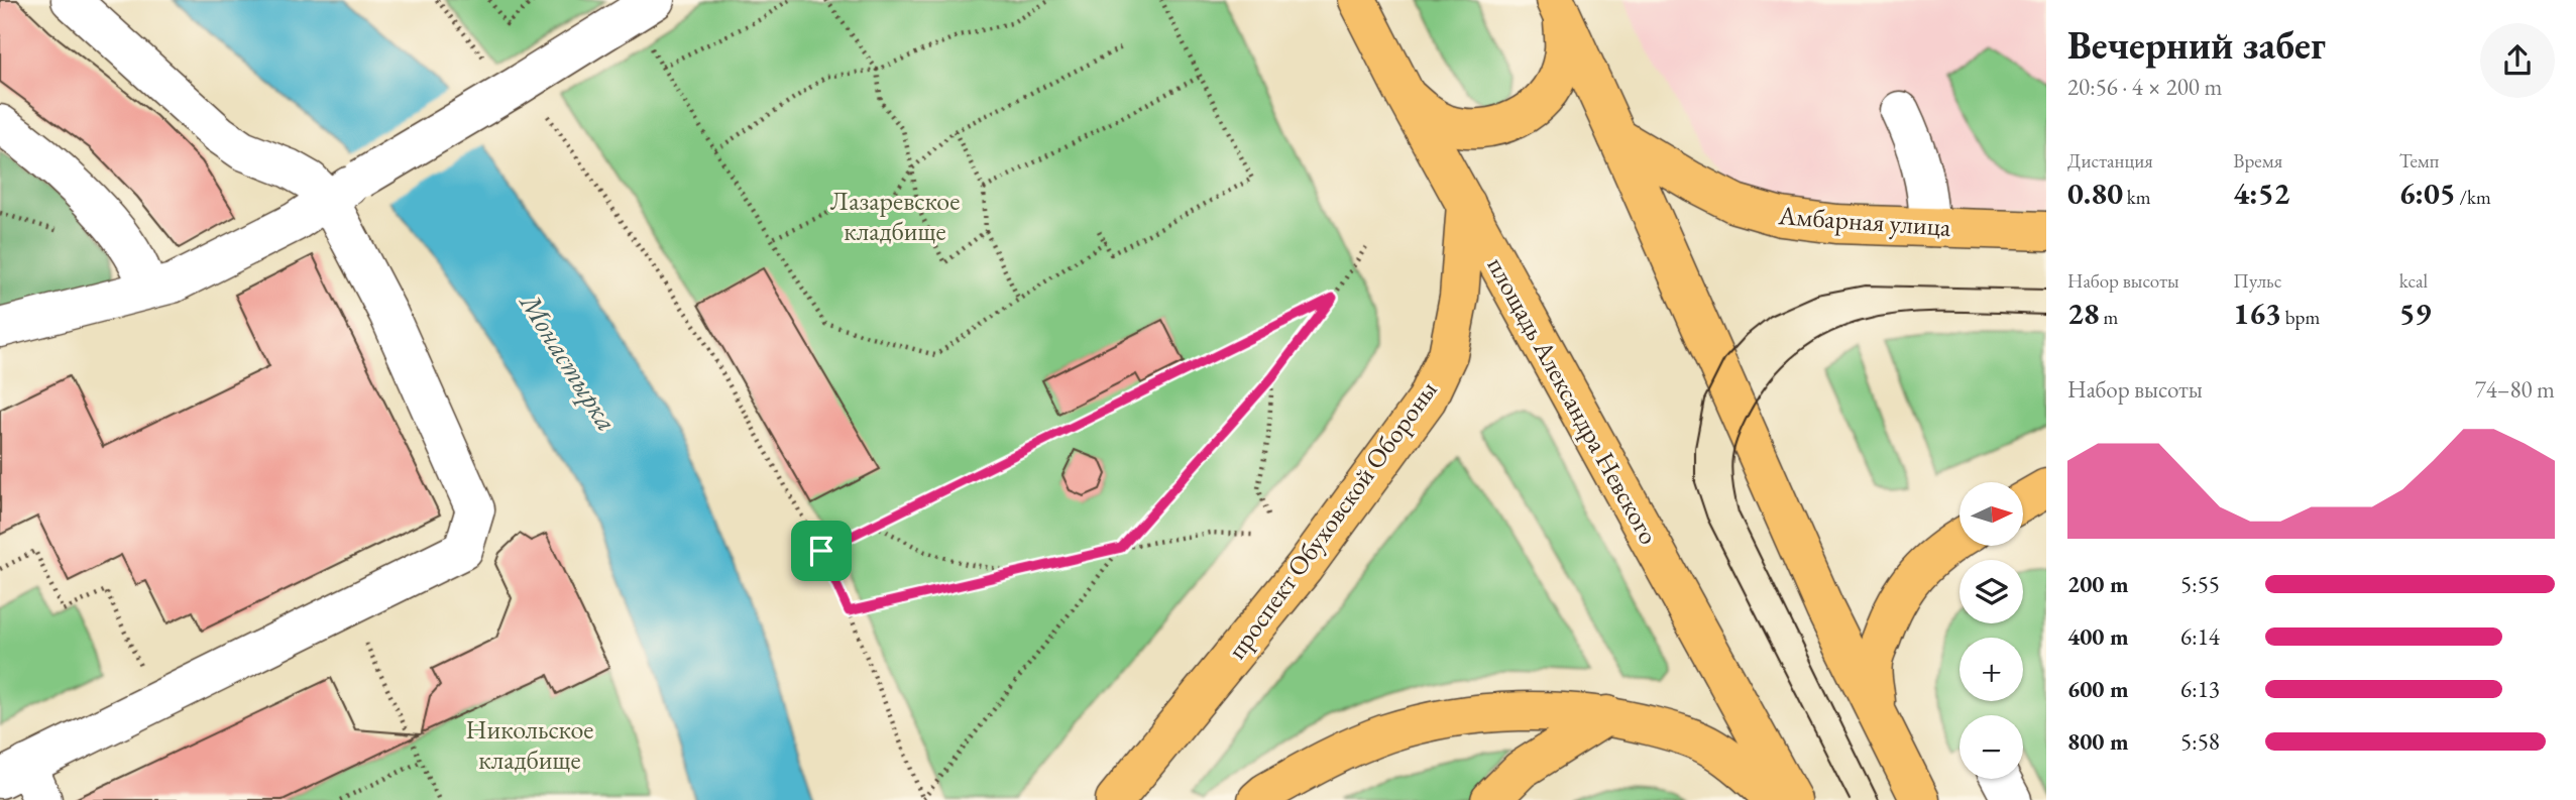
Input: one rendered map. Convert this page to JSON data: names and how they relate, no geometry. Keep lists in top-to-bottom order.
{
  "streets": {
    "main road": ["Амбарная улица", "площадь Александра Невского", "проспект Обуховской Обороны"]
  },
  "crossings": [
    ["площадь Александра Невского", "проспект Обуховской Обороны"]
  ],
  "water": ["Монастырка"],
  "parks": ["Лазаревское кладбище", "Никольское кладбище"],
  "north": "right",
  "page": {
    "heading": ["Вечерний забег", "20:56 · 4 × 200 m"],
    "stats": [
      ["Дистанция", "0.80 km"],
      ["Время", "4:52"],
      ["Темп", "6:05 /km"],
      ["Набор высоты", "28 m"],
      ["Пульс", "163 bpm"],
      ["kcal", "59"]
    ],
    "chart": ["Набор высоты", "74–80 m"],
    "map_buttons": ["+", "−"],
    "list": [
      {
        "name": "200 m",
        "note": "5:55"
      },
      {
        "name": "400 m",
        "note": "6:14"
      },
      {
        "name": "600 m",
        "note": "6:13"
      },
      {
        "name": "800 m",
        "note": "5:58"
      }
    ]
  }
}
